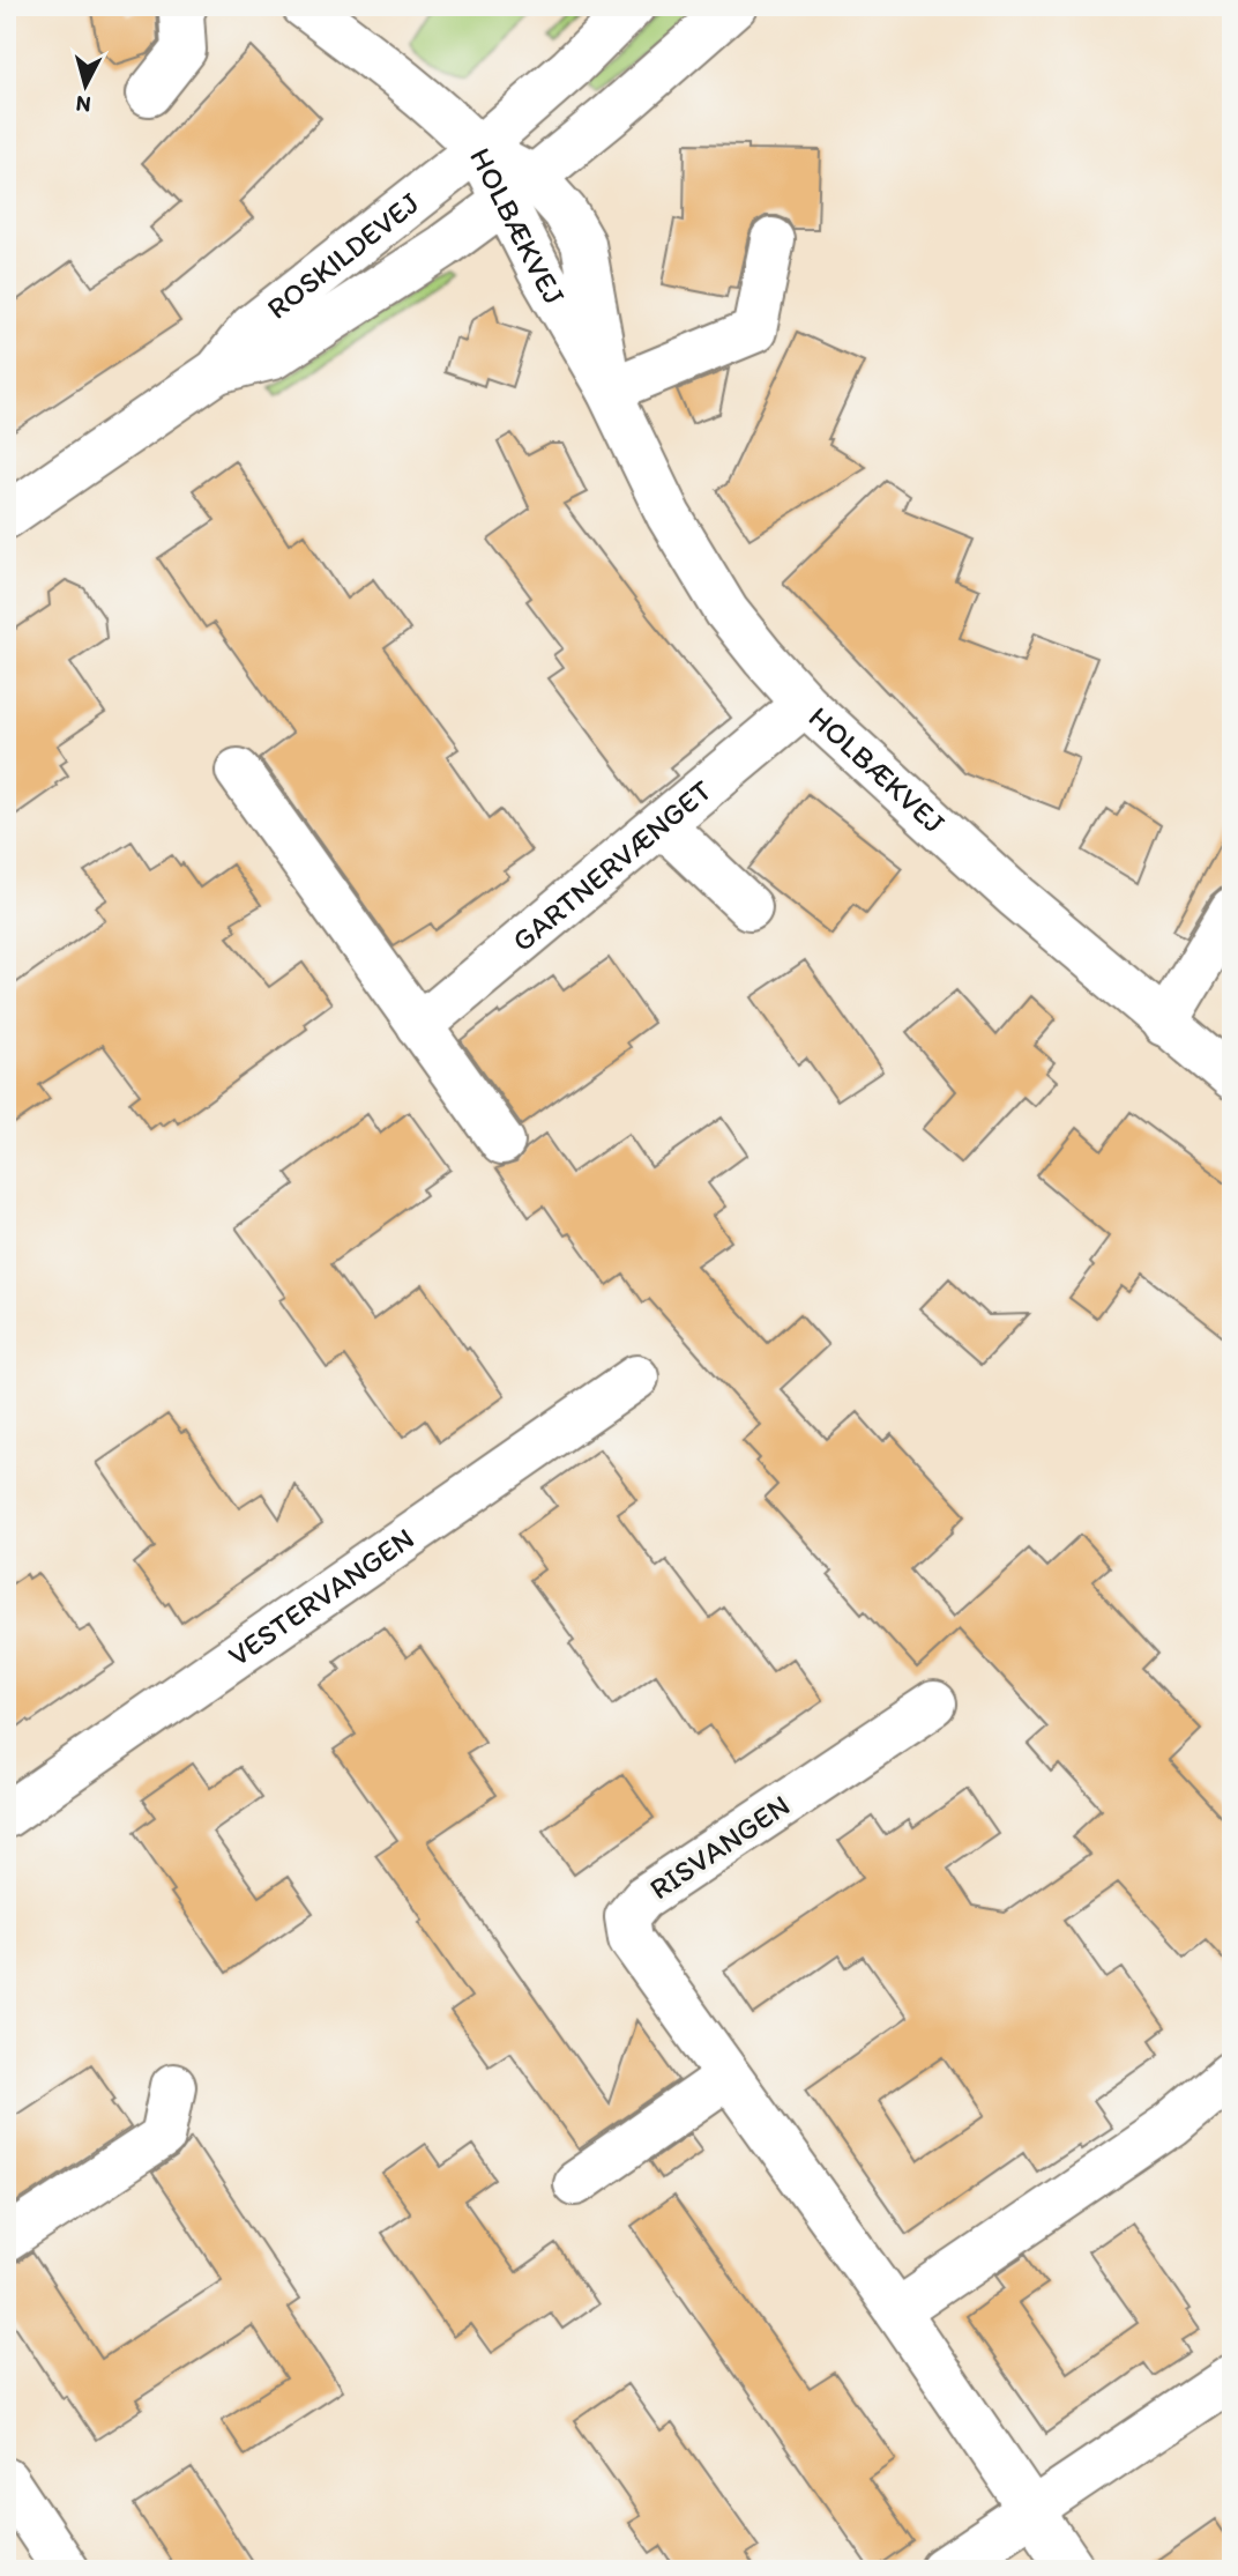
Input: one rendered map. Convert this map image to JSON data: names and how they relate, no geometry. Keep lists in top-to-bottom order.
{
  "streets": {
    "street": [
      "HOLBÆKVEJ",
      "ROSKILDEVEJ",
      "GARTNERVÆNGET",
      "VESTERVANGEN",
      "RISVANGEN"
    ]
  },
  "crossings": [
    ["HOLBÆKVEJ", "ROSKILDEVEJ"],
    ["HOLBÆKVEJ", "GARTNERVÆNGET"]
  ],
  "north": "bottom"
}
